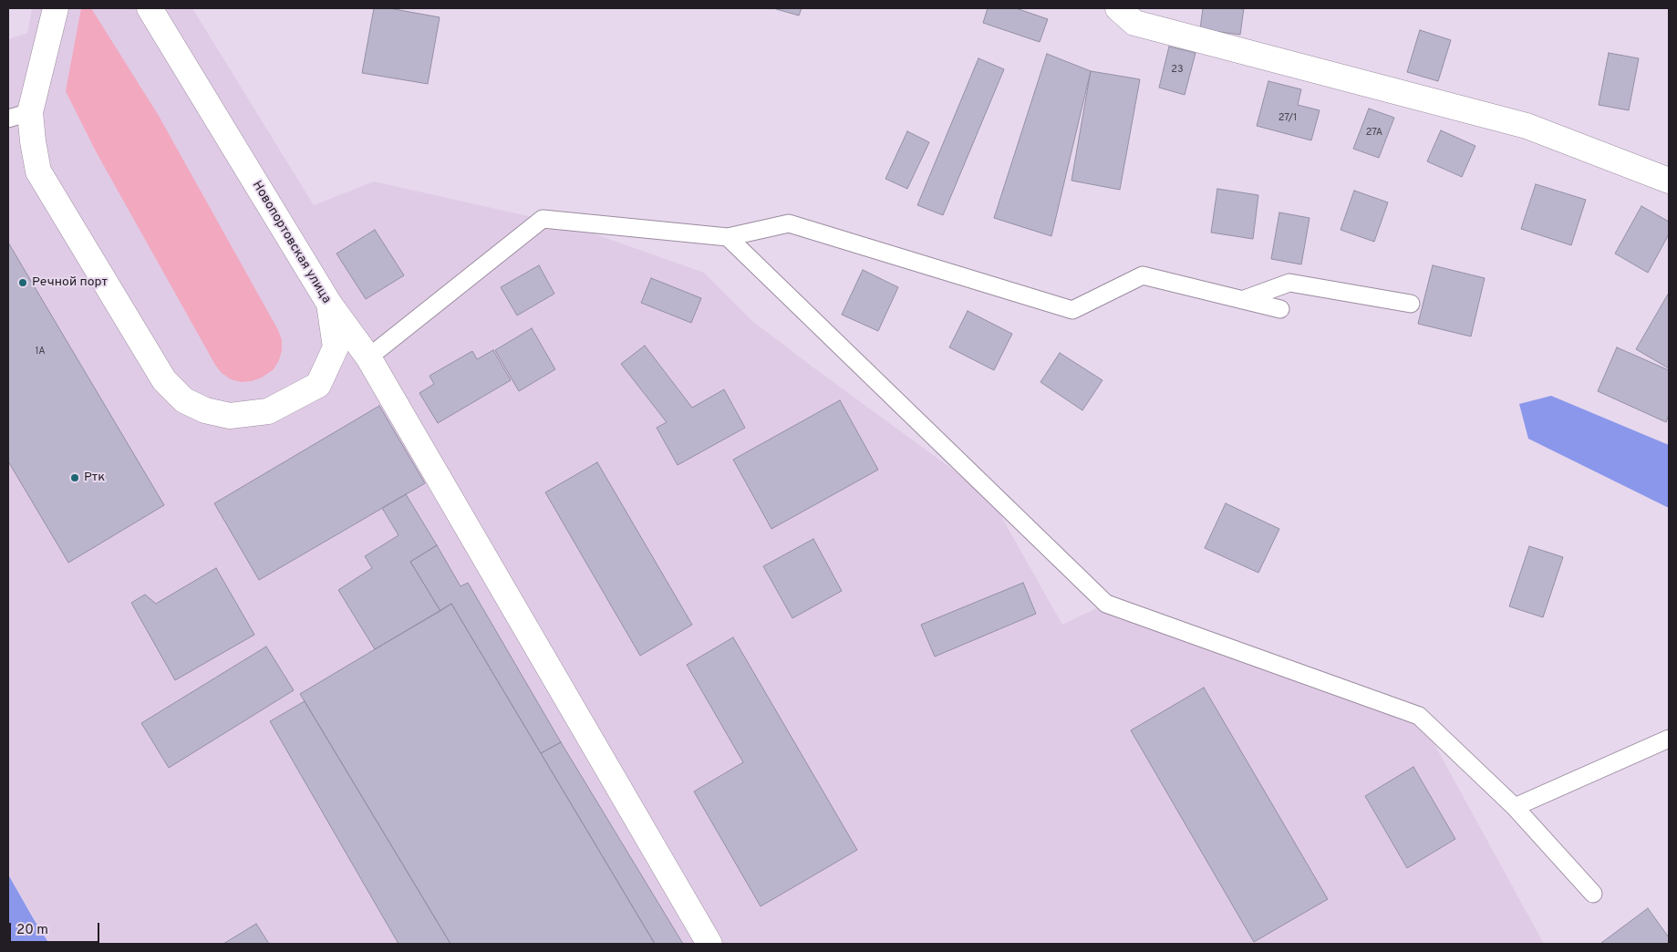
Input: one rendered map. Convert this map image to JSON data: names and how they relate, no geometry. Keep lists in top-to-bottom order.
{
  "streets": {
    "street": ["Новопортовская улица"]
  },
  "places": ["Речной порт", "Ртк"],
  "house_numbers": [
    "23",
    "27/1",
    "27А",
    "1А"
  ],
  "scale_bar": "20 m"
}
